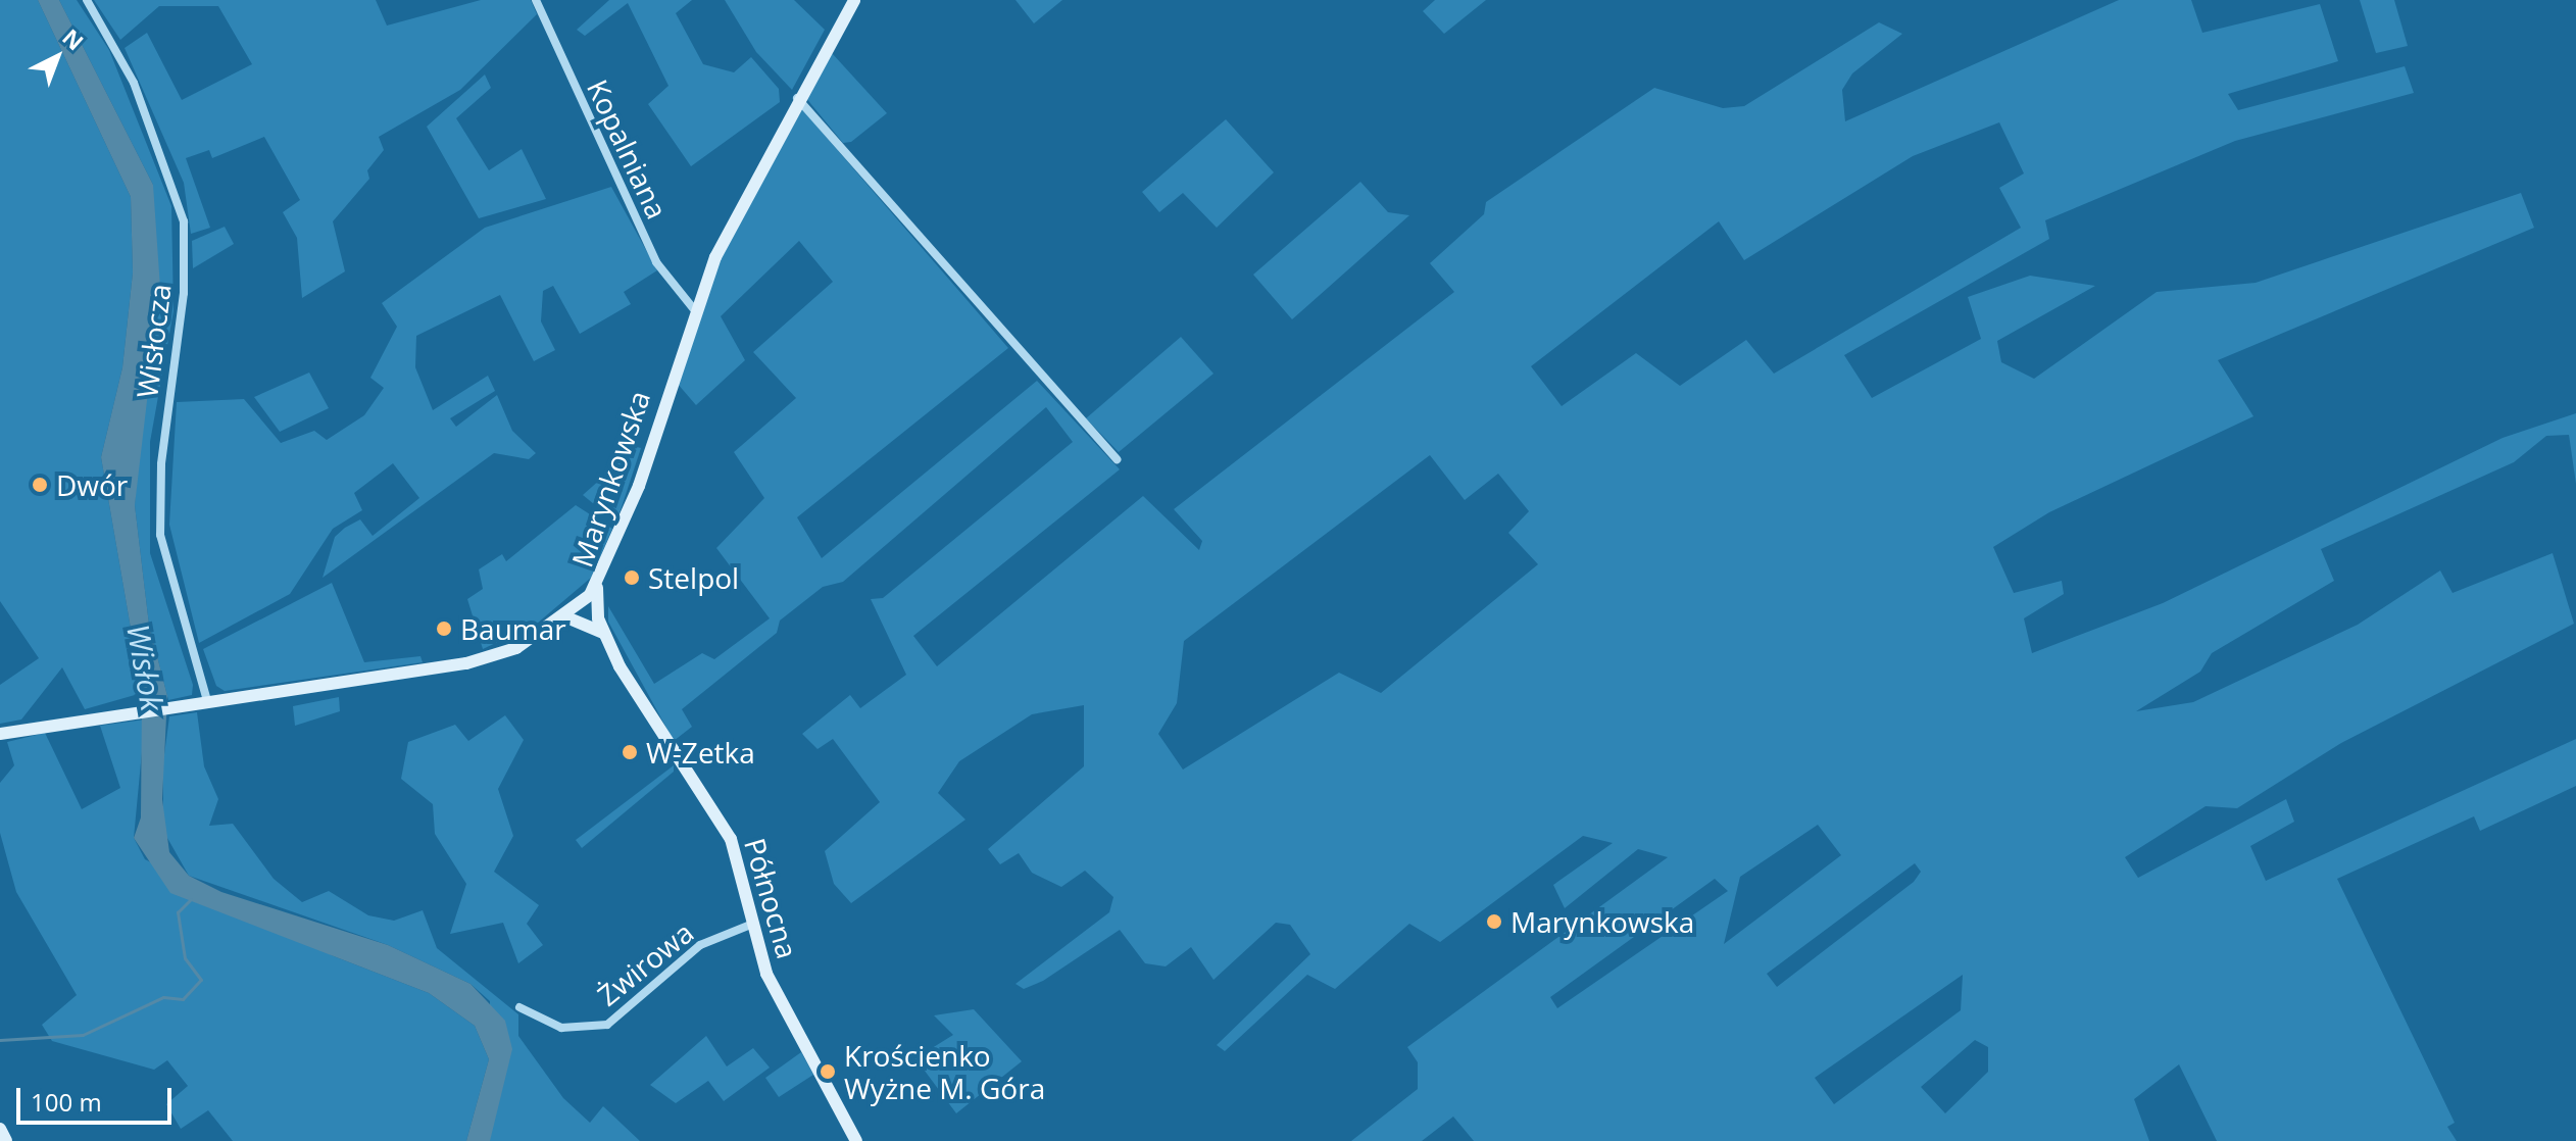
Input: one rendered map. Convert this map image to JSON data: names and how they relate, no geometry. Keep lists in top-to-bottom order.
{
  "streets": {
    "street": [
      "Kopalniana",
      "Wisłocza",
      "Marynkowska",
      "Północna",
      "Żwirowa"
    ]
  },
  "crossings": [
    ["Kopalniana", "Marynkowska"],
    ["Wisłocza", "Marynkowska"],
    ["Marynkowska", "Północna"],
    ["Północna", "Żwirowa"]
  ],
  "water": ["Wisłok"],
  "places": [
    "Dwór",
    "Stelpol",
    "Baumar",
    "W-Zetka",
    "Marynkowska",
    "Krościenko Wyżne M. Góra"
  ],
  "scale_bar": "100 m",
  "north": "top right"
}
